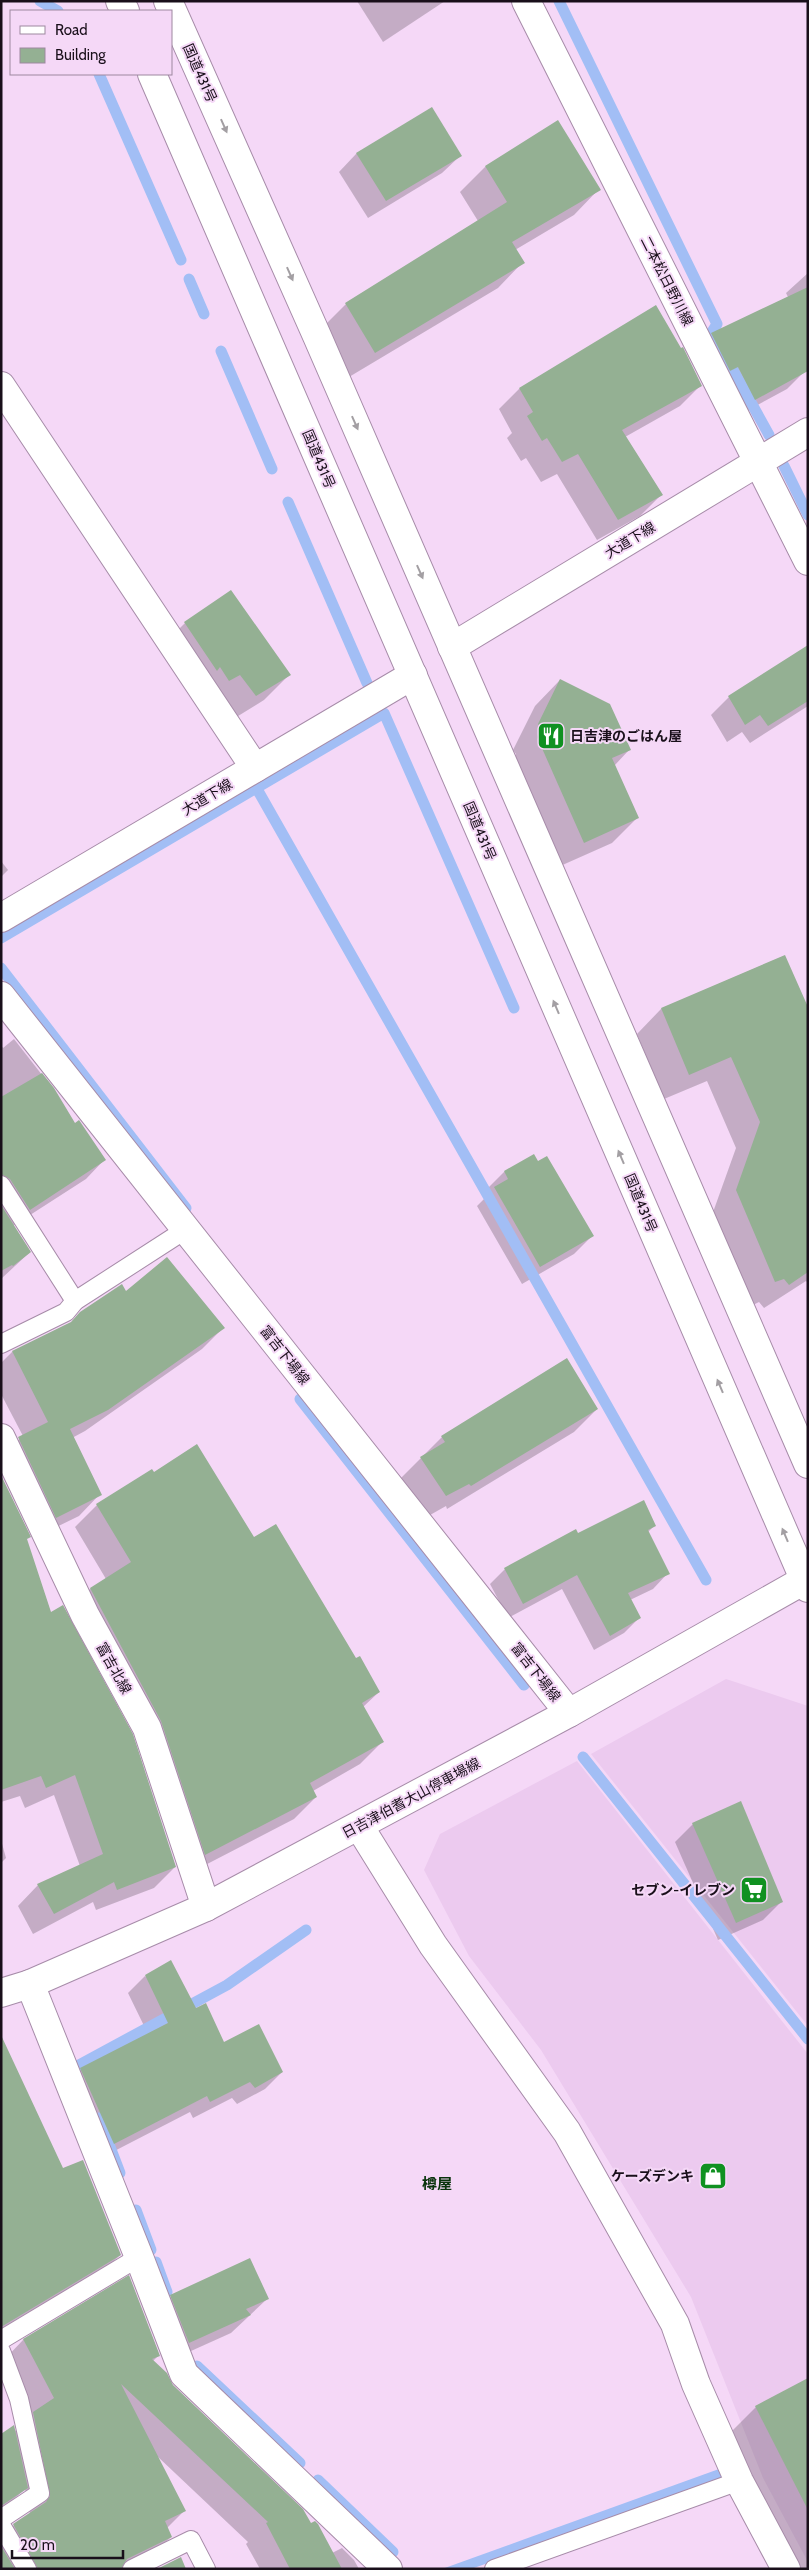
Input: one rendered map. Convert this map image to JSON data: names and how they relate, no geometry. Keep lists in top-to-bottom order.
{
  "streets": {
    "main road": [
      "国道431号",
      "二本松日野川線",
      "大道下線",
      "富吉下場線",
      "富吉北線",
      "日吉津伯耆大山停車場線"
    ]
  },
  "crossings": [
    ["国道431号", "大道下線"],
    ["国道431号", "日吉津伯耆大山停車場線"],
    ["二本松日野川線", "大道下線"],
    ["富吉下場線", "日吉津伯耆大山停車場線"],
    ["富吉北線", "日吉津伯耆大山停車場線"]
  ],
  "districts": ["樽屋"],
  "places": {
    "restaurant": ["日吉津のごはん屋"],
    "supermarket": ["セブン-イレブン"],
    "shop": ["ケーズデンキ"]
  },
  "legend": ["Road", "Building"],
  "scale_bar": "20 m"
}
